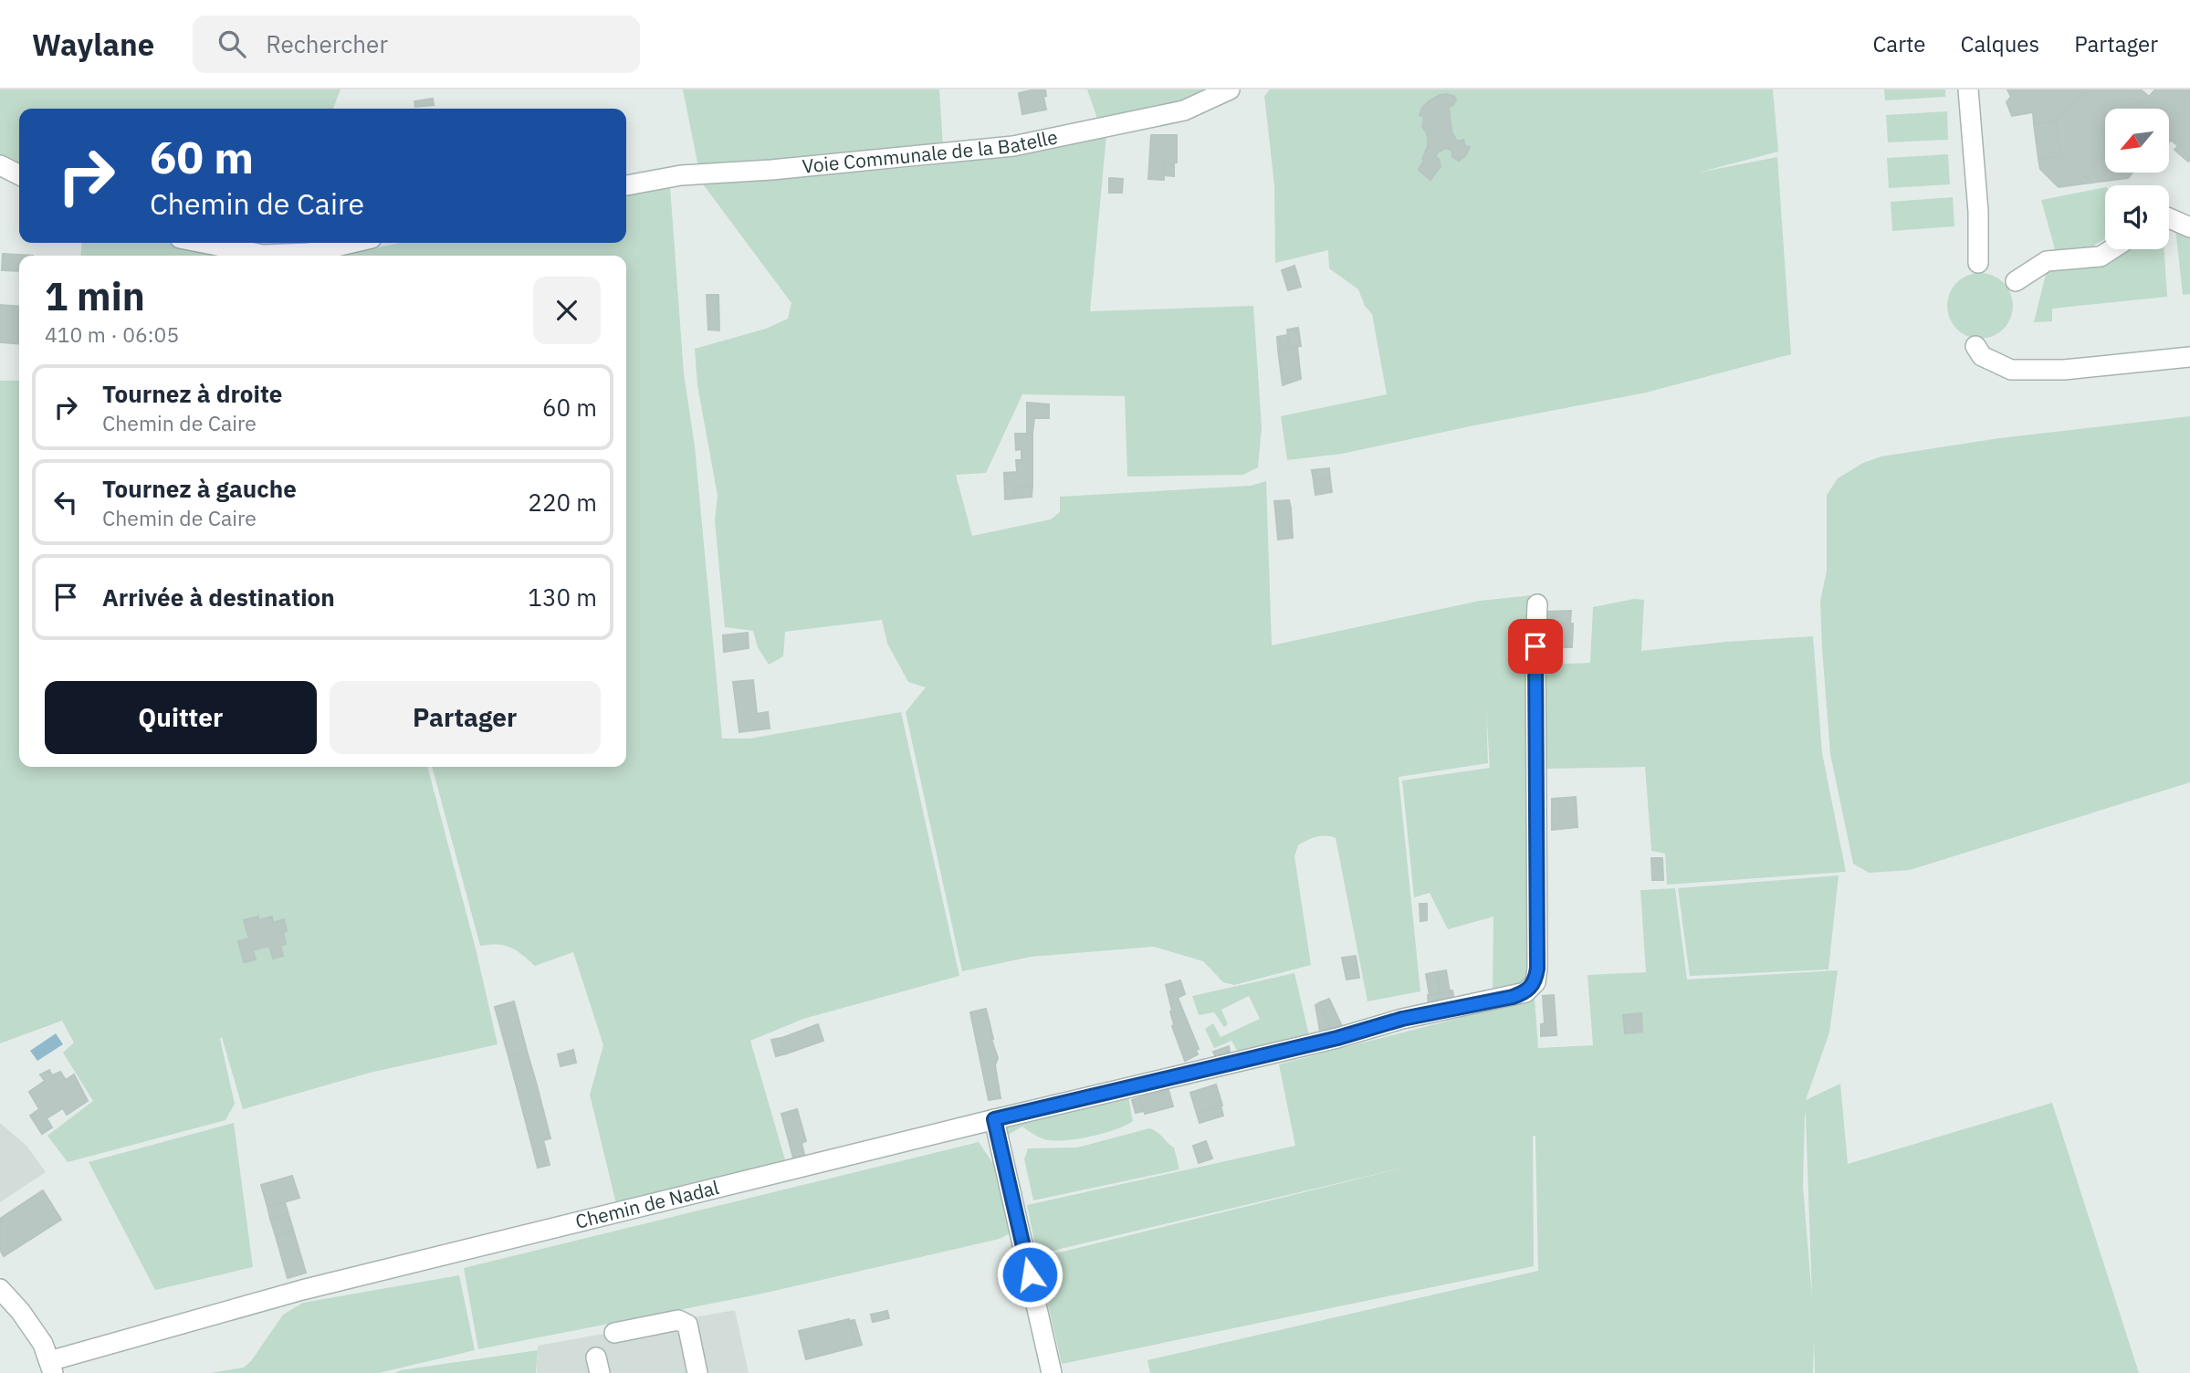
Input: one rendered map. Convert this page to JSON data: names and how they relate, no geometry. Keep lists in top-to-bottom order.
{
  "streets": {
    "street": ["Voie Communale de la Batelle", "Chemin de Nadal"]
  },
  "north": "bottom left",
  "page": {
    "header": "Waylane",
    "search": "Rechercher",
    "nav": ["Carte", "Calques", "Partager"],
    "turn": ["60 m", "Chemin de Caire"],
    "heading": ["1 min", "410 m · 06:05"],
    "list": [
      {
        "name": "Tournez à droite",
        "note": "Chemin de Caire",
        "value": "60 m"
      },
      {
        "name": "Tournez à gauche",
        "note": "Chemin de Caire",
        "value": "220 m"
      },
      {
        "name": "Arrivée à destination",
        "value": "130 m"
      }
    ],
    "buttons": ["Quitter", "Partager"]
  }
}
